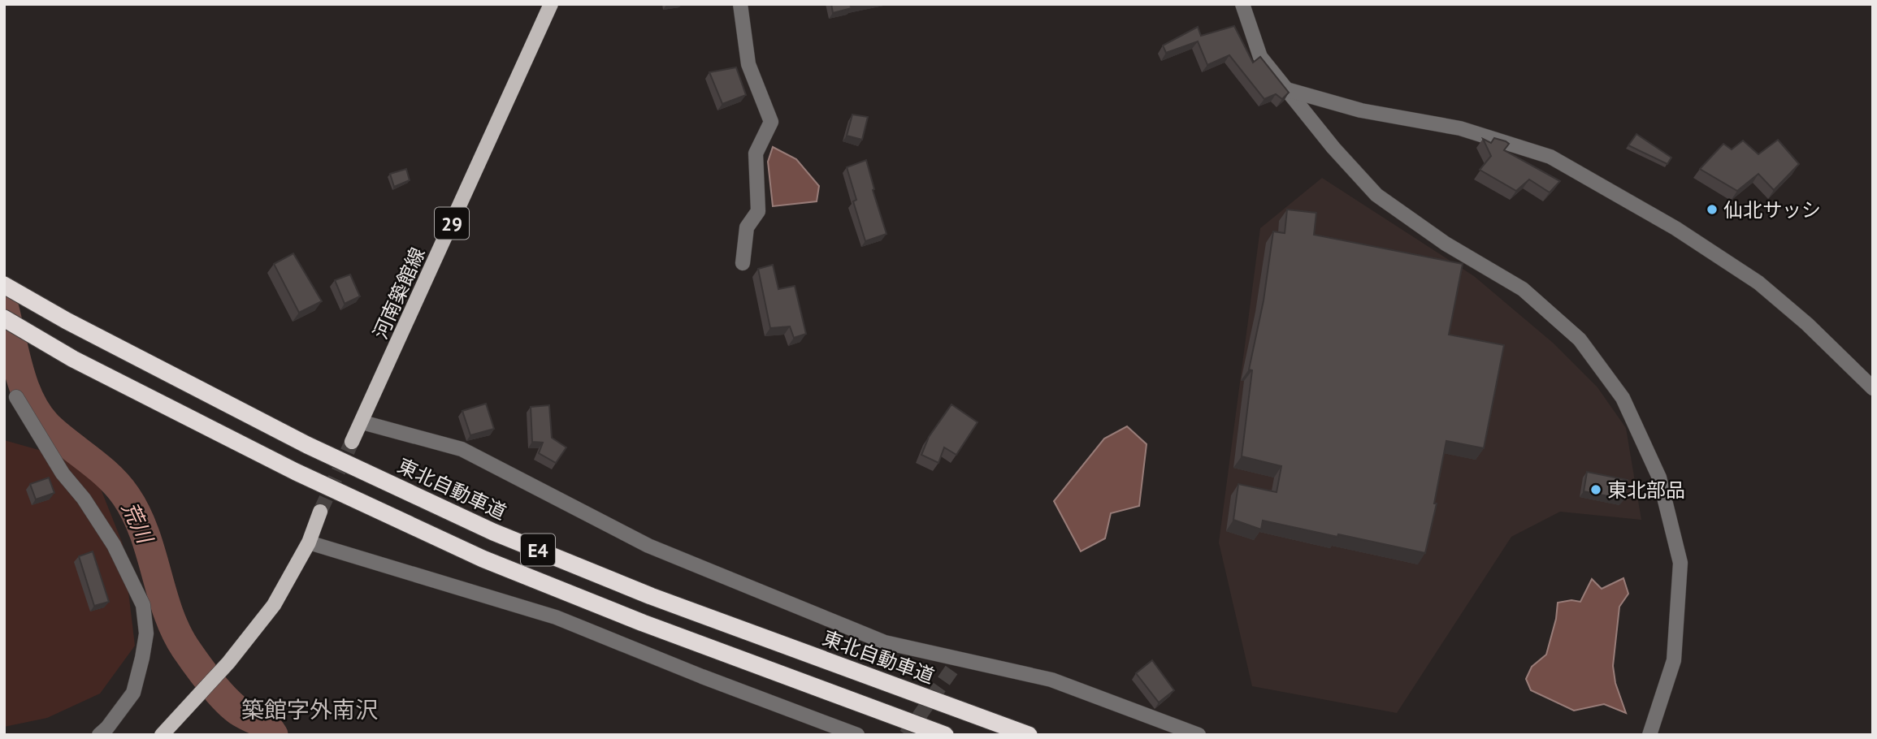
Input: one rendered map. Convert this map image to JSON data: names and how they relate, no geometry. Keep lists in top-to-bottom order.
{
  "streets": {
    "highway": ["東北自動車道", "E4"],
    "main road": ["29", "河南築館線"]
  },
  "districts": ["築館字外南沢"],
  "water": ["荒川"],
  "places": ["仙北サッシ", "東北部品"]
}
